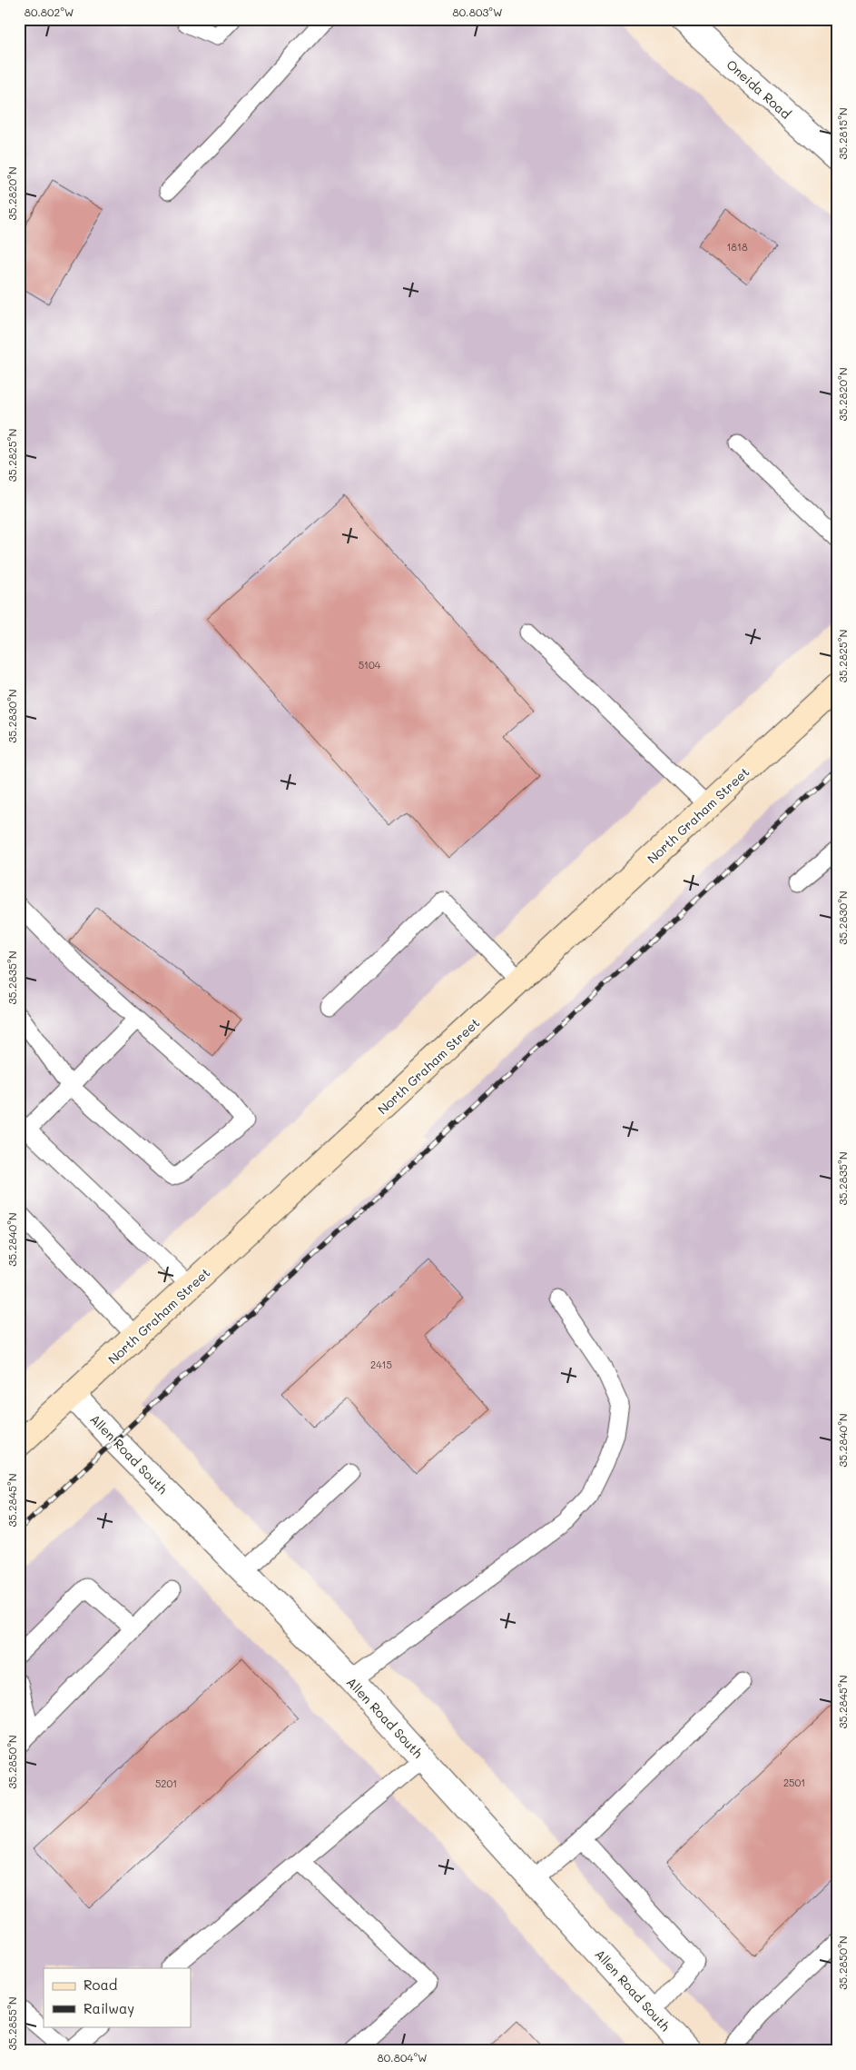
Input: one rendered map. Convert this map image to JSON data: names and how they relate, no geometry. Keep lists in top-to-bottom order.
{
  "streets": {
    "main road": ["North Graham Street"],
    "street": ["Oneida Road", "Allen Road South"]
  },
  "crossings": [
    ["North Graham Street", "Allen Road South"]
  ],
  "house_numbers": [
    "1818",
    "5104",
    "2415",
    "2501",
    "5201"
  ],
  "legend": ["Road", "Railway"],
  "coordinates": [
    "80.802°W",
    "80.803°W",
    "35.2815°N",
    "35.2820°N",
    "35.2825°N",
    "35.2830°N",
    "35.2835°N",
    "35.2840°N",
    "35.2845°N",
    "35.2850°N",
    "35.2855°N",
    "80.804°W"
  ]
}
